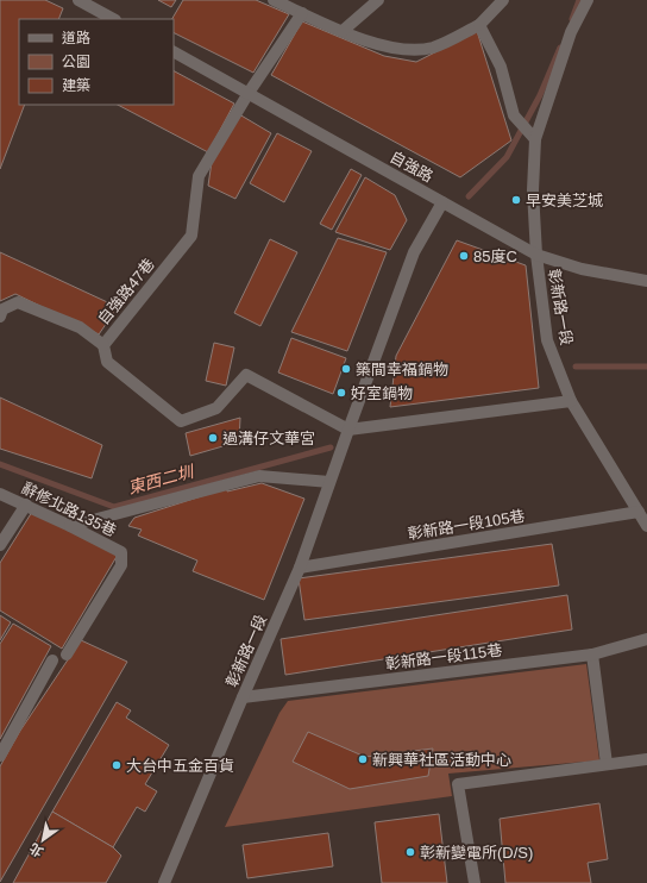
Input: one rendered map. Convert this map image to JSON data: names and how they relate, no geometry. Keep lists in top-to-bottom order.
{
  "streets": {
    "street": [
      "自強路",
      "自強路47巷",
      "彰新路一段",
      "辭修北路135巷",
      "彰新路一段105巷",
      "彰新路一段115巷"
    ]
  },
  "crossings": [
    ["自強路", "自強路47巷"],
    ["自強路", "彰新路一段"],
    ["自強路47巷", "彰新路一段"],
    ["彰新路一段", "彰新路一段105巷"],
    ["彰新路一段", "彰新路一段115巷"]
  ],
  "water": ["東西二圳"],
  "places": [
    "早安美芝城",
    "85度C",
    "築間幸福鍋物",
    "好室鍋物",
    "過溝仔文華宮",
    "新興華社區活動中心",
    "大台中五金百貨",
    "彰新變電所(D/S)"
  ],
  "legend": ["道路", "公園", "建築"],
  "north": "bottom left"
}
